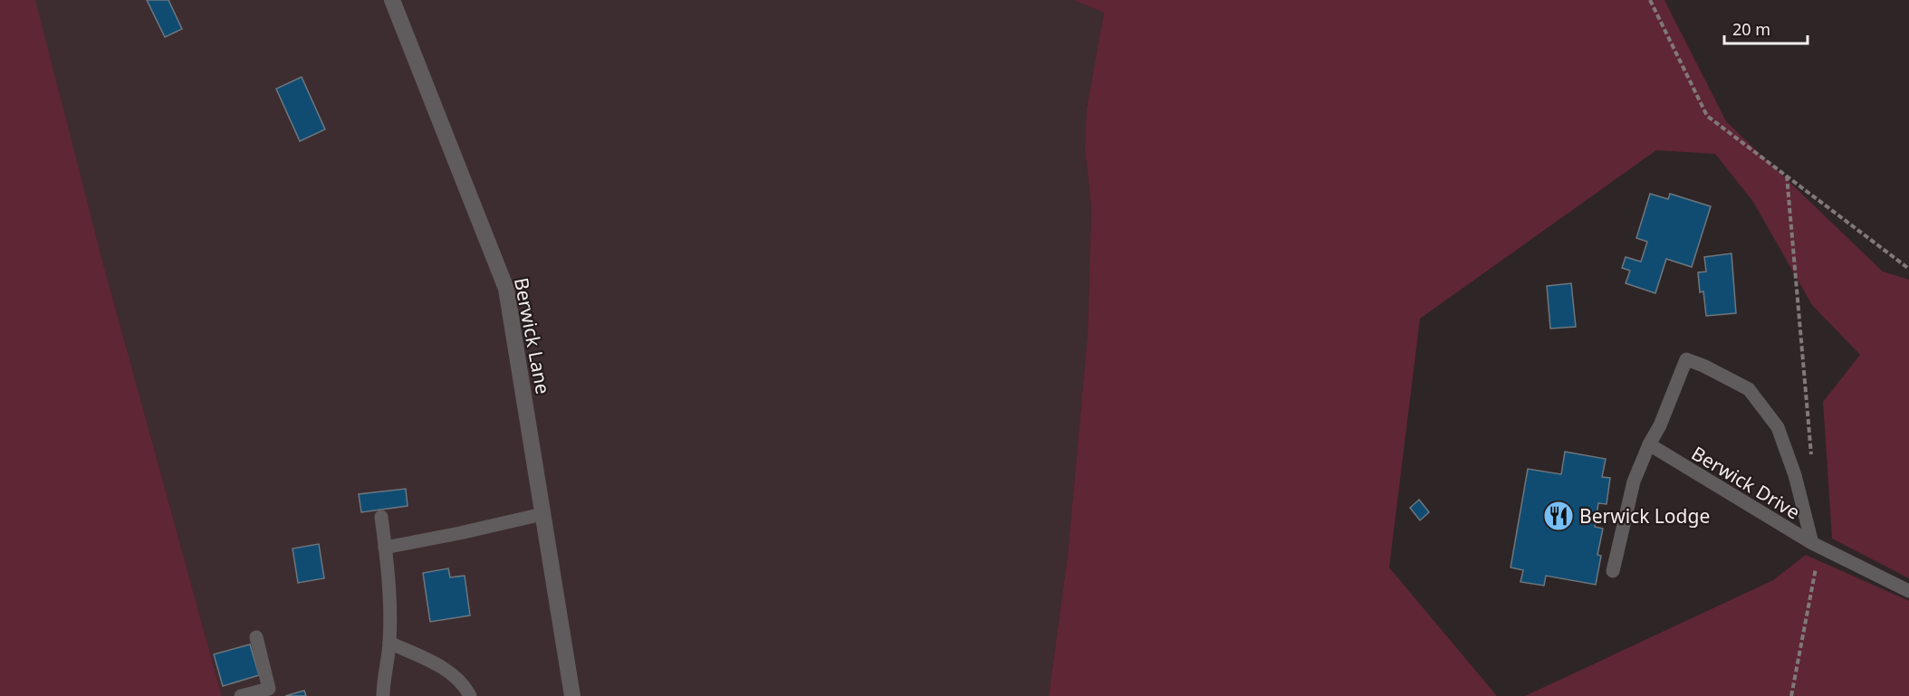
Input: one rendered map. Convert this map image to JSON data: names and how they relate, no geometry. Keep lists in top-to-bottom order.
{
  "streets": {
    "street": ["Berwick Lane"],
    "lane": ["Berwick Drive"]
  },
  "places": {
    "restaurant": ["Berwick Lodge"]
  },
  "scale_bar": "20 m"
}
